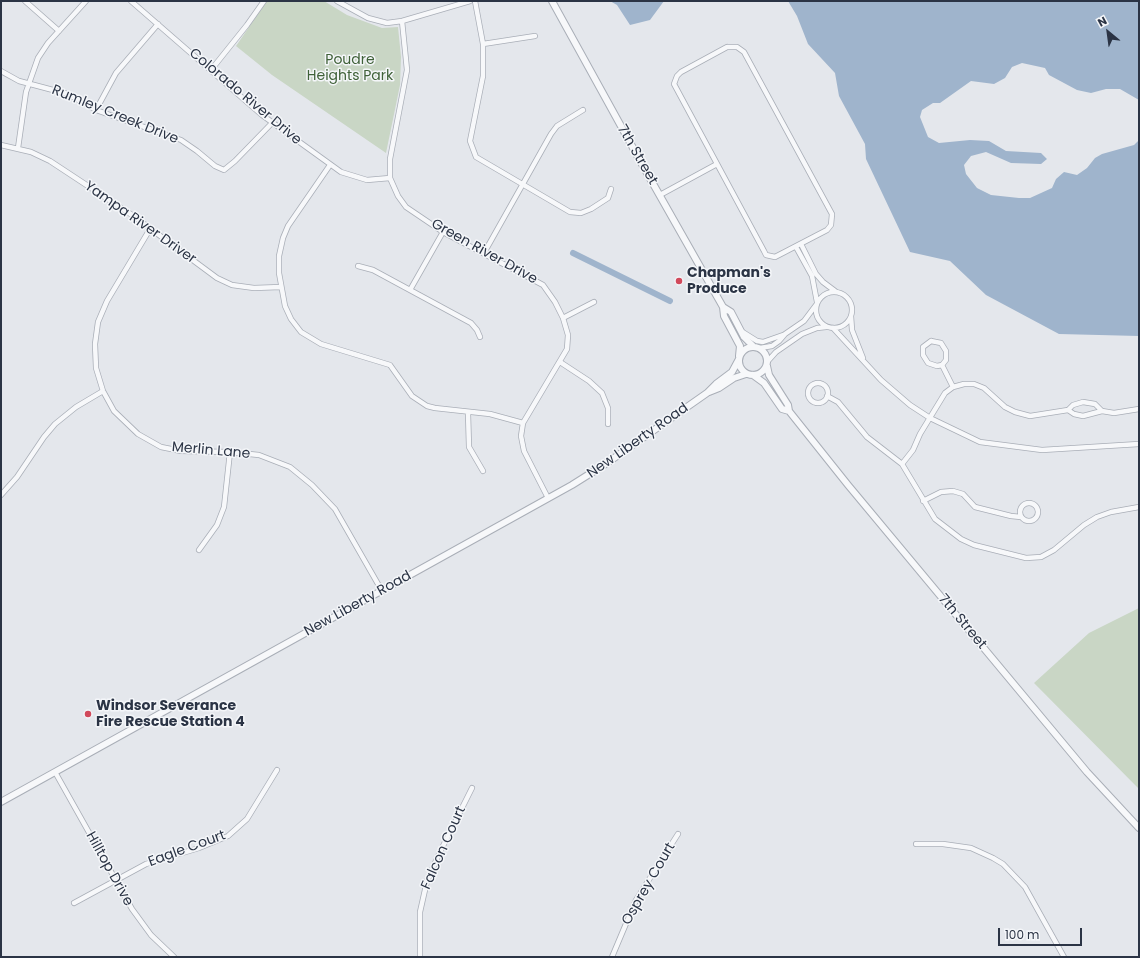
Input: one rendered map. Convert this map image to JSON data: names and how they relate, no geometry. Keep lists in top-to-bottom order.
{
  "streets": {
    "street": [
      "Colorado River Drive",
      "Rumley Creek Drive",
      "7th Street",
      "Yampa River Driver",
      "Green River Drive",
      "New Liberty Road",
      "Merlin Lane",
      "Falcon Court",
      "Eagle Court",
      "Hilltop Drive",
      "Osprey Court"
    ]
  },
  "crossings": [
    ["Colorado River Drive", "Rumley Creek Drive"],
    ["Colorado River Drive", "Green River Drive"],
    ["7th Street", "New Liberty Road"],
    ["Yampa River Driver", "Merlin Lane"],
    ["New Liberty Road", "Merlin Lane"],
    ["New Liberty Road", "Hilltop Drive"],
    ["Eagle Court", "Hilltop Drive"]
  ],
  "parks": ["Poudre Heights Park"],
  "places": ["Chapman's Produce", "Windsor Severance Fire Rescue Station 4"],
  "scale_bar": "100 m",
  "north": "top left"
}
